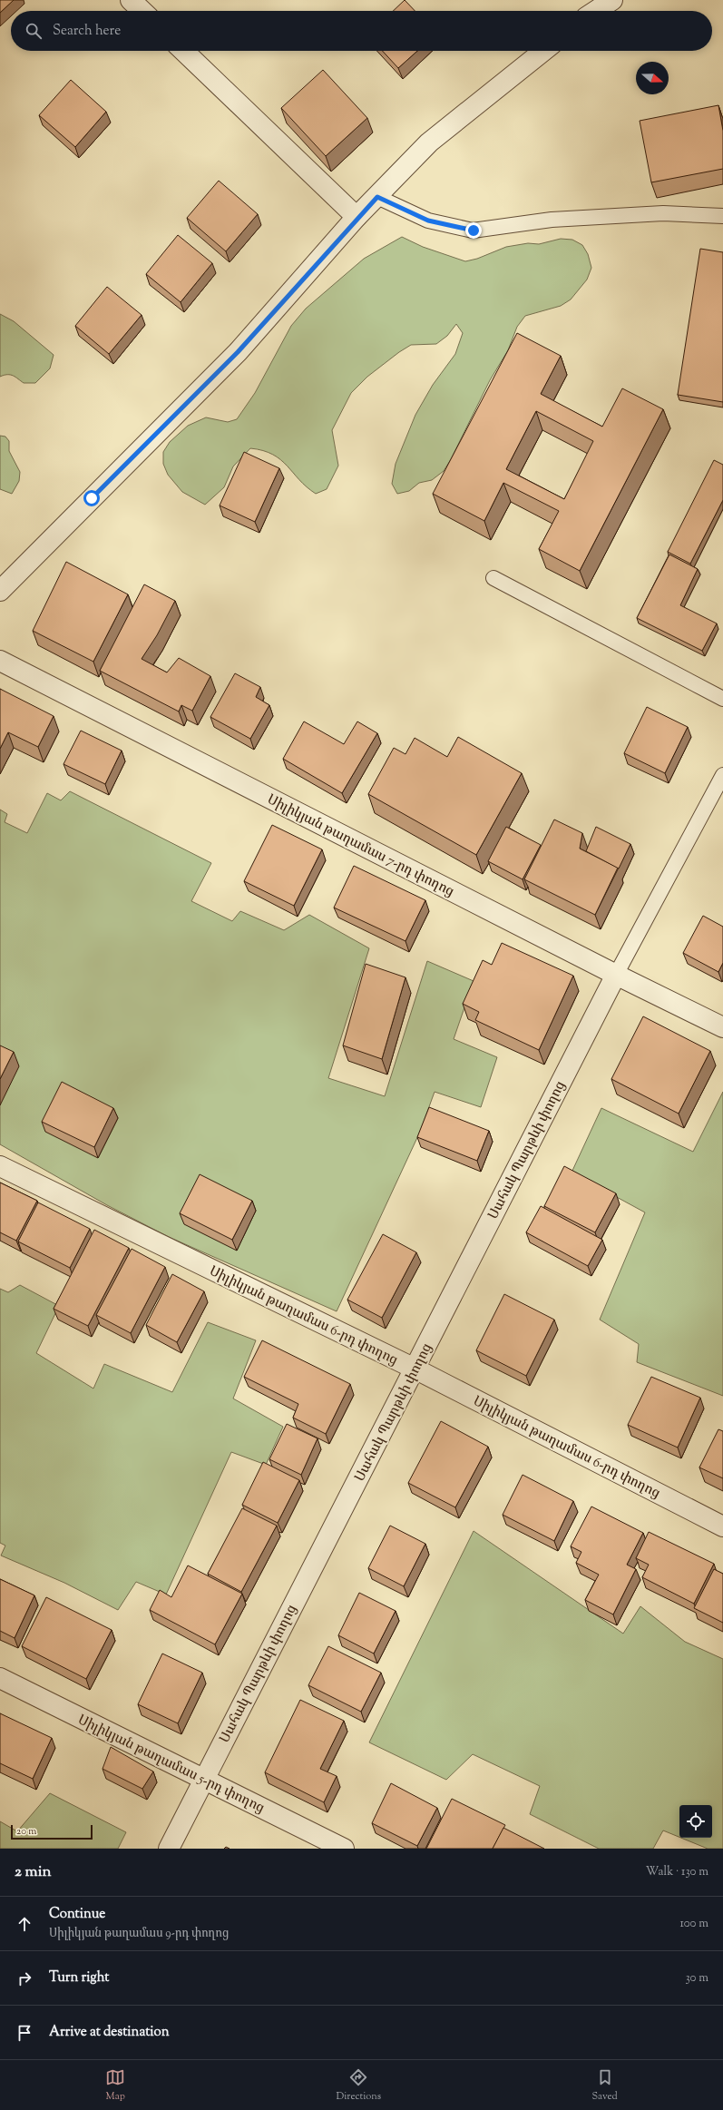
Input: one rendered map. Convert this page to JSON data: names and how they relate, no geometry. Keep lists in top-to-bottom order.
{
  "streets": {
    "street": [
      "Սիլիկյան թաղամաս 7-րդ փողոց",
      "Սահակ Պարթևի փողոց",
      "Սիլիկյան թաղամաս 6-րդ փողոց",
      "Սիլիկյան թաղամաս 5-րդ փողոց"
    ]
  },
  "crossings": [
    ["Սիլիկյան թաղամաս 7-րդ փողոց", "Սահակ Պարթևի փողոց"],
    ["Սահակ Պարթևի փողոց", "Սիլիկյան թաղամաս 6-րդ փողոց"],
    ["Սահակ Պարթևի փողոց", "Սիլիկյան թաղամաս 5-րդ փողոց"]
  ],
  "scale_bar": "20 m",
  "north": "right",
  "page": {
    "search": "Search here",
    "scale": "20 m",
    "heading": ["2 min", "Walk · 130 m"],
    "list": [
      ["Continue", "Սիլիկյան թաղամաս 9-րդ փողոց", "100 m"],
      ["Turn right", "30 m"],
      "Arrive at destination"
    ],
    "nav": ["Map", "Directions", "Saved"]
  }
}
